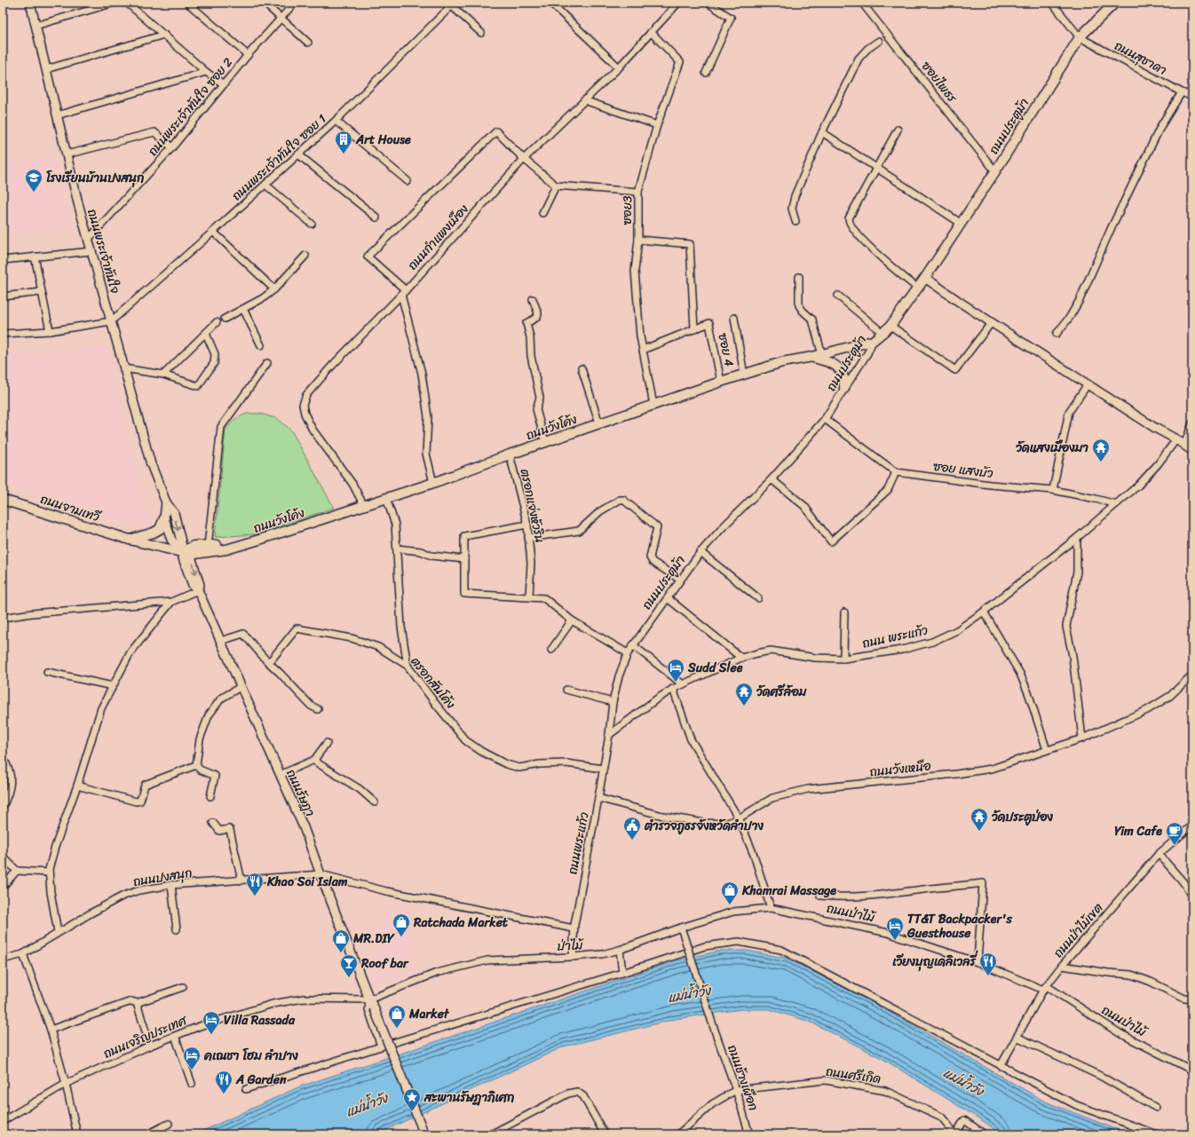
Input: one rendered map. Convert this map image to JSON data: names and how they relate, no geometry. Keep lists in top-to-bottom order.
{
  "streets": {
    "main road": ["ถนนประตูม้า", "ถนนวังโค้ง", "ถนนจามเทวี"],
    "street": [
      "ถนนสุชาดา",
      "ซอยไพธร",
      "ถนนพระเจ้าทันใจ ซอย 2",
      "ถนนพระเจ้าทันใจ ซอย 1",
      "ซอย3",
      "ถนนกำแพงเมือง",
      "ถนนพระเจ้าทันใจ",
      "ซอย 4",
      "ซอย แสงบัว",
      "ตรอกแจ่งหัวริน",
      "ถนน พระแก้ว",
      "ตรอกสันโค้ง",
      "ถนนวังเหนือ",
      "ถนนรัษฎา",
      "ถนนพระแก้ว",
      "ถนนปงสนุก",
      "ถนนป่าไม้",
      "ถนนป่าไม้เขต",
      "ป่าไม้",
      "ถนนเจริญประเทศ",
      "ถนนศรีเกิด",
      "ถนนช้างเผือก"
    ]
  },
  "crossings": [
    ["ถนนสุชาดา", "ถนนประตูม้า"],
    ["ซอยไพธร", "ถนนประตูม้า"],
    ["ถนนพระเจ้าทันใจ ซอย 2", "ถนนพระเจ้าทันใจ"],
    ["ถนนประตูม้า", "ถนนวังโค้ง"],
    ["ถนนประตูม้า", "ซอย แสงบัว"],
    ["ถนนประตูม้า", "ถนน พระแก้ว"],
    ["ถนนประตูม้า", "ถนนพระแก้ว"],
    ["ถนนพระเจ้าทันใจ ซอย 1", "ถนนพระเจ้าทันใจ"],
    ["ซอย3", "ถนนกำแพงเมือง"],
    ["ซอย3", "ถนนวังโค้ง"],
    ["ถนนกำแพงเมือง", "ถนนวังโค้ง"],
    ["ถนนพระเจ้าทันใจ", "ถนนวังโค้ง"],
    ["ถนนพระเจ้าทันใจ", "ถนนจามเทวี"],
    ["ถนนพระเจ้าทันใจ", "ถนนรัษฎา"],
    ["ซอย 4", "ถนนวังโค้ง"],
    ["ถนนวังโค้ง", "ตรอกแจ่งหัวริน"],
    ["ถนนวังโค้ง", "ถนนจามเทวี"],
    ["ถนนวังโค้ง", "ถนนรัษฎา"],
    ["ซอย แสงบัว", "ถนน พระแก้ว"],
    ["ถนนจามเทวี", "ถนนรัษฎา"],
    ["ถนน พระแก้ว", "ถนนพระแก้ว"],
    ["ตรอกสันโค้ง", "ถนนพระแก้ว"],
    ["ถนนวังเหนือ", "ถนนพระแก้ว"],
    ["ถนนรัษฎา", "ถนนปงสนุก"],
    ["ถนนรัษฎา", "ป่าไม้"],
    ["ถนนรัษฎา", "ถนนเจริญประเทศ"],
    ["ถนนพระแก้ว", "ถนนปงสนุก"],
    ["ถนนพระแก้ว", "ป่าไม้"],
    ["ถนนป่าไม้", "ถนนป่าไม้เขต"],
    ["ถนนป่าไม้", "ป่าไม้"],
    ["ป่าไม้", "ถนนเจริญประเทศ"],
    ["ป่าไม้", "ถนนช้างเผือก"],
    ["ถนนศรีเกิด", "ถนนช้างเผือก"]
  ],
  "water": ["แม่น้ำวัง"],
  "places": {
    "building": ["Art House"],
    "school or university": ["โรงเรียนบ้านปงสนุก"],
    "temple": ["วัดแสงเมืองมา", "วัดศรีล้อม", "วัดประตูป่อง"],
    "hotel": [
      "Sudd Slee",
      "TT&T Backpacker's Guesthouse",
      "Villa Rassada",
      "คเณชา โฮม ลำปาง"
    ],
    "public building": ["ตำรวจภูธรจังหวัดลำปาง"],
    "cafe": ["Yim Cafe"],
    "restaurant": ["Khao Soi Islam", "เวียงบุญเดลิเวลรี่", "A Garden"],
    "shop": [
      "Khamrai Massage",
      "Ratchada Market",
      "MR.DIY",
      "Market"
    ],
    "bar": ["Roof bar"],
    "place": ["สะพานรัษฎาภิเศก"]
  }
}
